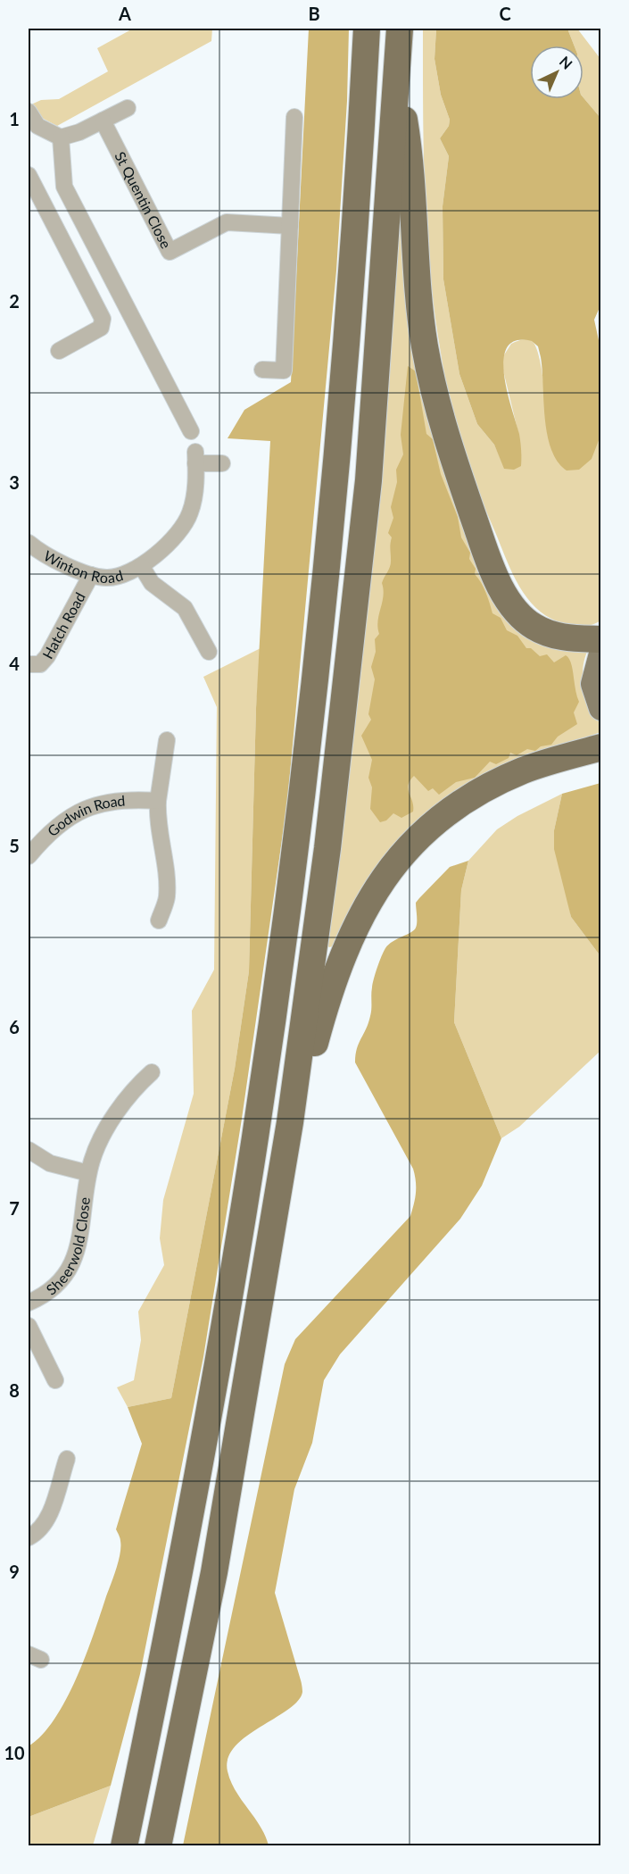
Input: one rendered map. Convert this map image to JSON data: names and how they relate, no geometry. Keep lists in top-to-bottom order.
{
  "streets": {
    "street": [
      "St Quentin Close",
      "Winton Road",
      "Hatch Road",
      "Godwin Road",
      "Sheerwold Close"
    ]
  },
  "crossings": [
    ["Winton Road", "Hatch Road"]
  ],
  "north": "top right",
  "grid": {
    "columns": ["A", "B", "C"],
    "rows": [
      "1",
      "2",
      "3",
      "4",
      "5",
      "6",
      "7",
      "8",
      "9",
      "10"
    ]
  }
}
